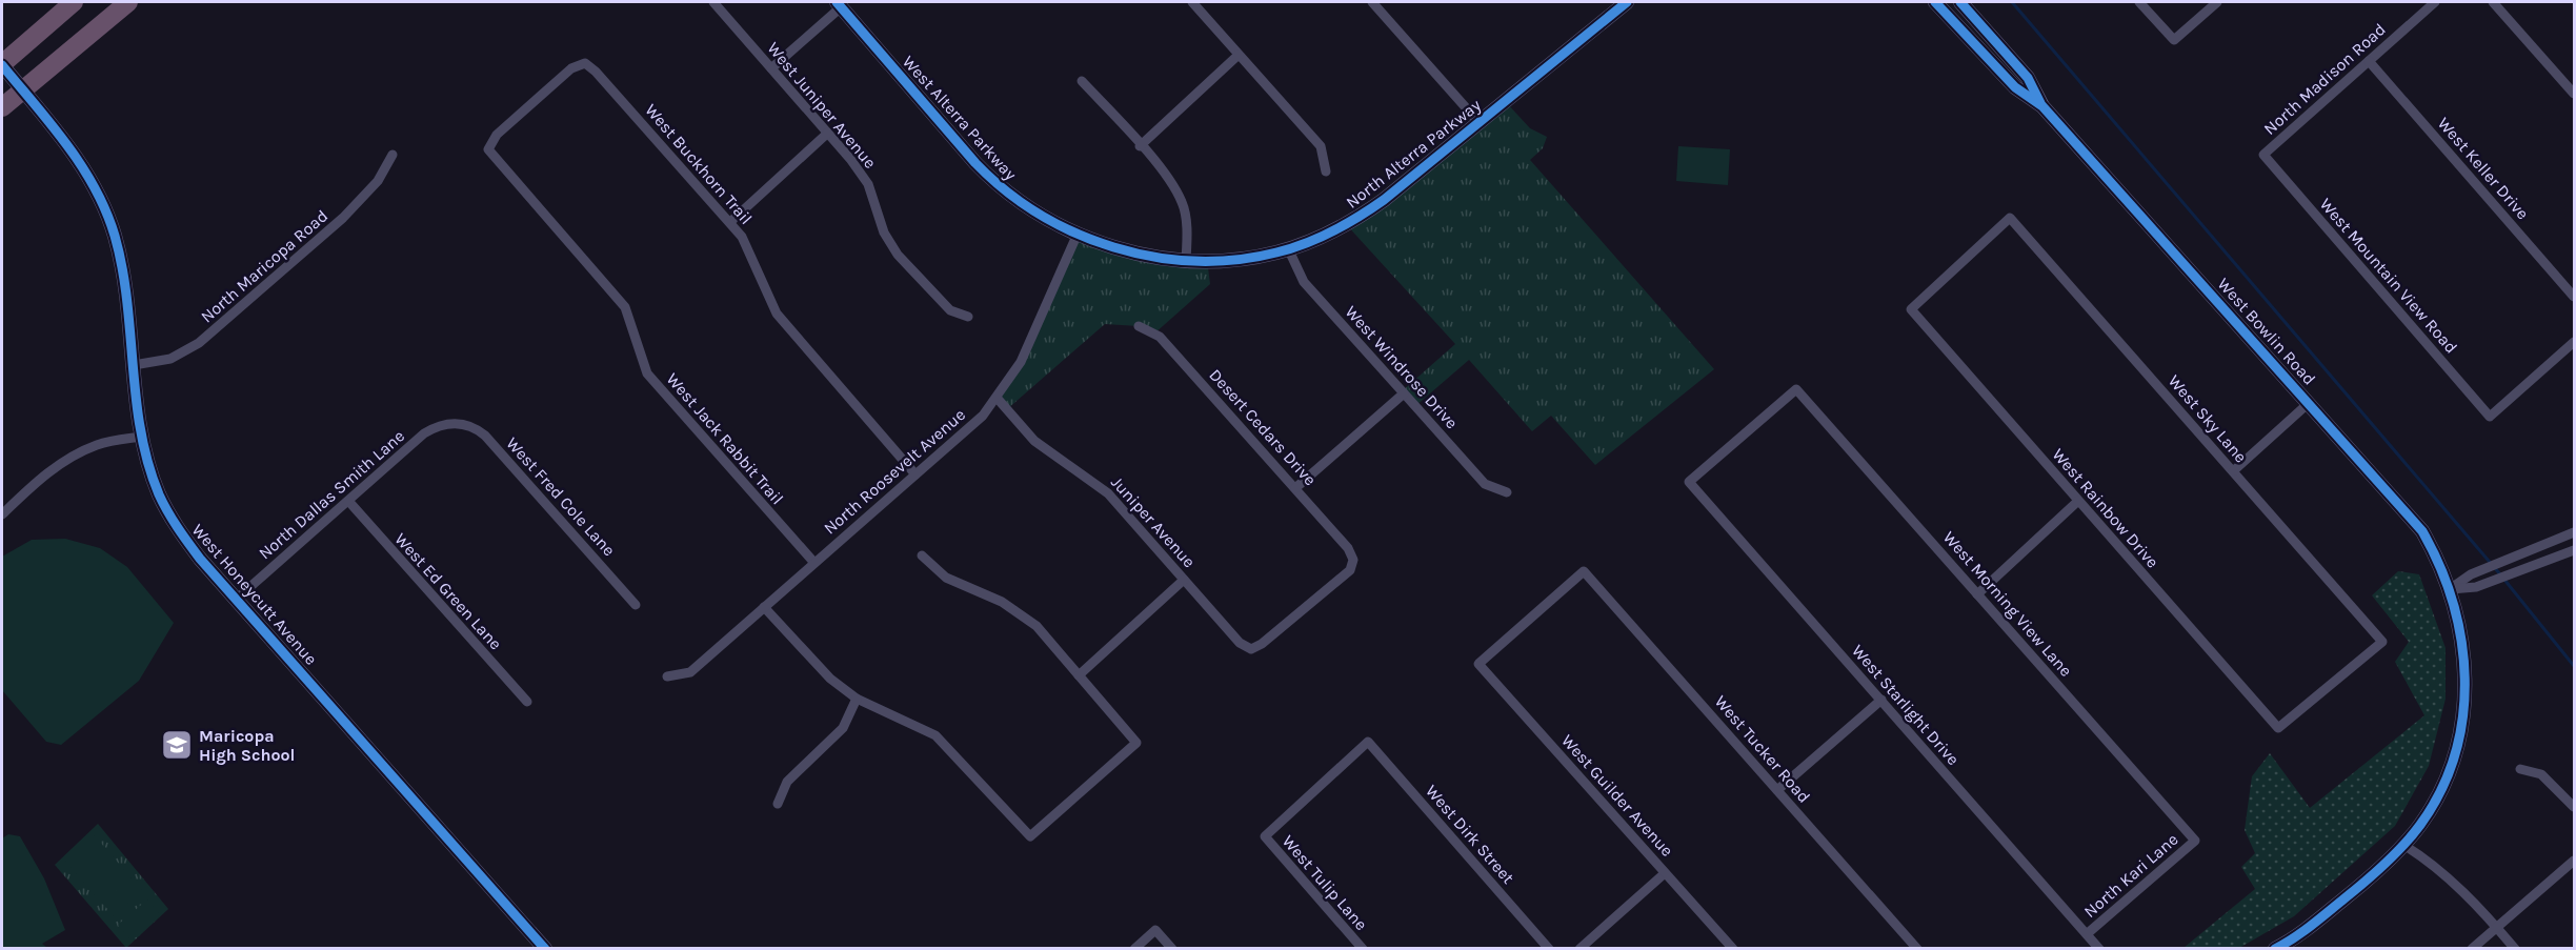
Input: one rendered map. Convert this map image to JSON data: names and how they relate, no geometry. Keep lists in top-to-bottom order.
{
  "streets": {
    "street": [
      "North Madison Road",
      "West Juniper Avenue",
      "West Alterra Parkway",
      "North Alterra Parkway",
      "West Buckhorn Trail",
      "West Keller Drive",
      "North Maricopa Road",
      "West Mountain View Road",
      "West Bowlin Road",
      "West Windrose Drive",
      "West Sky Lane",
      "Desert Cedars Drive",
      "West Jack Rabbit Trail",
      "North Roosevelt Avenue",
      "North Dallas Smith Lane",
      "West Fred Cole Lane",
      "West Rainbow Drive",
      "Juniper Avenue",
      "West Ed Green Lane",
      "West Honeycutt Avenue",
      "West Morning View Lane",
      "West Starlight Drive",
      "West Tucker Road",
      "West Guilder Avenue",
      "West Dirk Street",
      "North Kari Lane",
      "West Tulip Lane"
    ]
  },
  "crossings": [
    ["North Madison Road", "West Keller Drive"],
    ["North Madison Road", "West Mountain View Road"],
    ["West Alterra Parkway", "North Alterra Parkway"],
    ["West Alterra Parkway", "North Roosevelt Avenue"],
    ["North Alterra Parkway", "West Windrose Drive"],
    ["North Alterra Parkway", "North Roosevelt Avenue"],
    ["West Buckhorn Trail", "West Jack Rabbit Trail"],
    ["West Buckhorn Trail", "North Roosevelt Avenue"],
    ["North Maricopa Road", "West Honeycutt Avenue"],
    ["West Sky Lane", "West Rainbow Drive"],
    ["Desert Cedars Drive", "Juniper Avenue"],
    ["West Jack Rabbit Trail", "North Roosevelt Avenue"],
    ["North Roosevelt Avenue", "Juniper Avenue"],
    ["North Dallas Smith Lane", "West Fred Cole Lane"],
    ["North Dallas Smith Lane", "West Ed Green Lane"],
    ["North Dallas Smith Lane", "West Honeycutt Avenue"],
    ["West Morning View Lane", "West Starlight Drive"],
    ["West Morning View Lane", "North Kari Lane"],
    ["West Starlight Drive", "North Kari Lane"],
    ["West Tucker Road", "West Guilder Avenue"],
    ["West Dirk Street", "West Tulip Lane"]
  ],
  "places": {
    "school or university": ["Maricopa High School"]
  }
}
